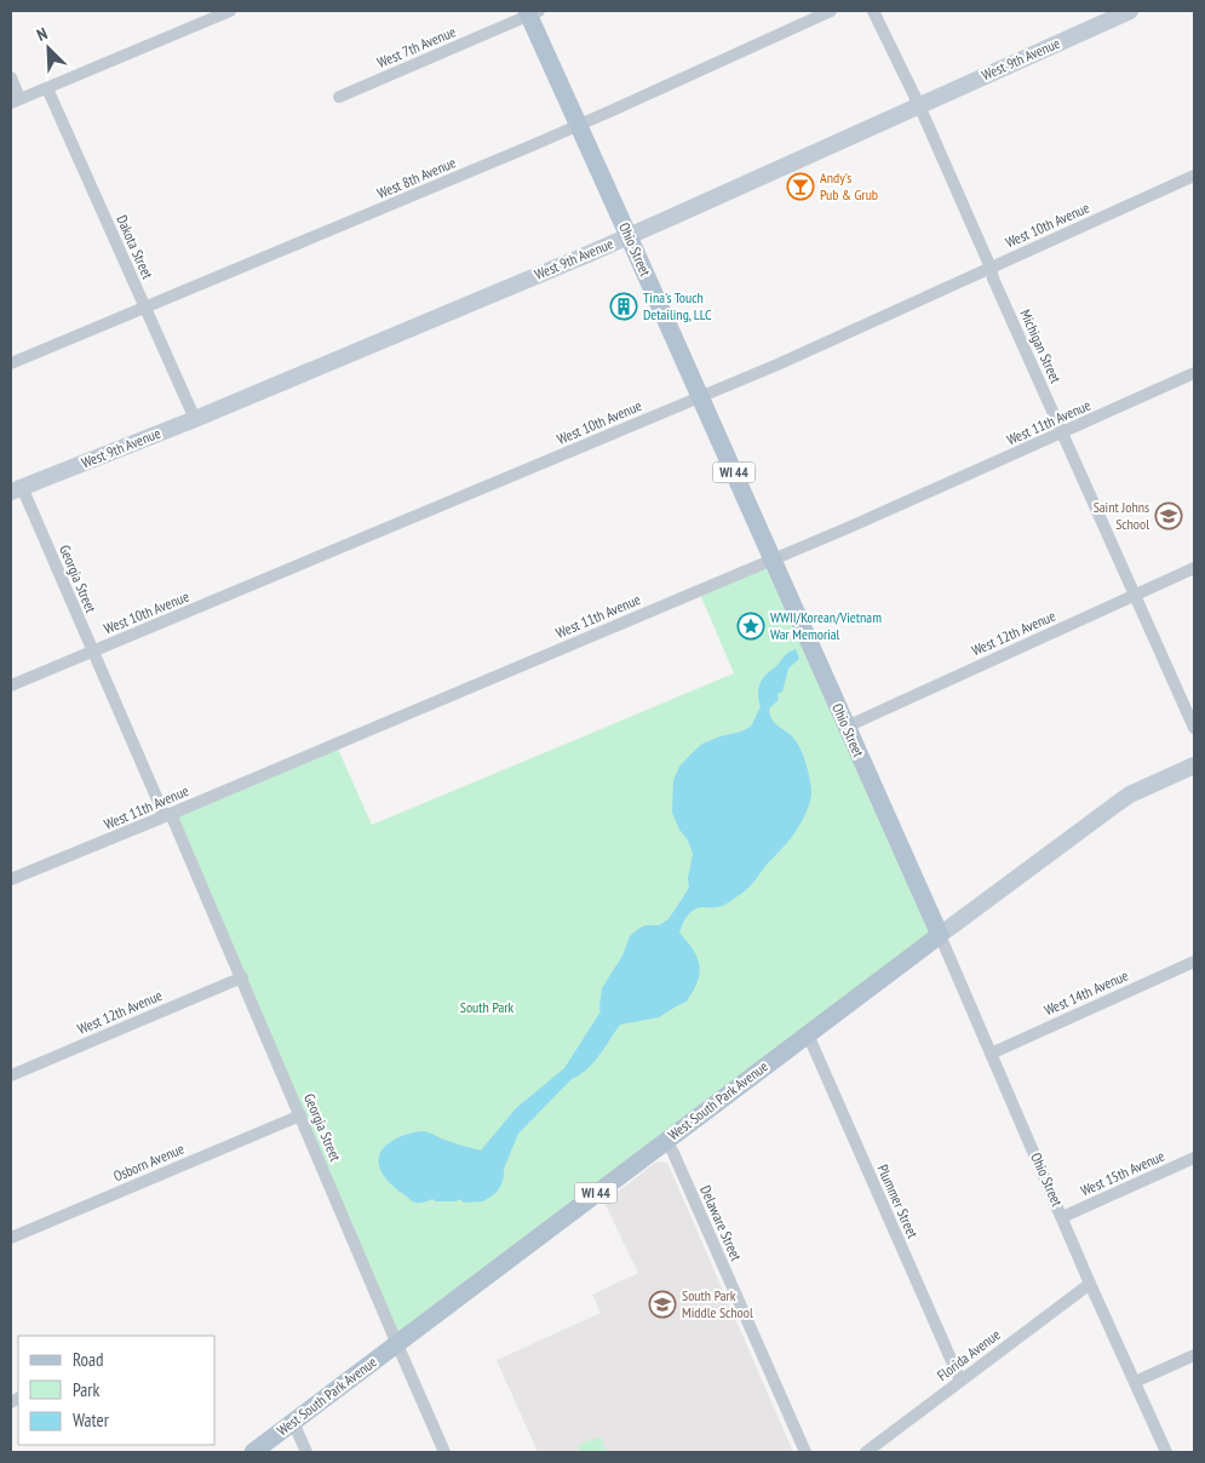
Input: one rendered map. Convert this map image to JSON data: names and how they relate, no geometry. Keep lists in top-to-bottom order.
{
  "streets": {
    "main road": [
      "West 9th Avenue",
      "Ohio Street",
      "WI 44",
      "West South Park Avenue"
    ],
    "street": [
      "West 7th Avenue",
      "West 8th Avenue",
      "West 10th Avenue",
      "Dakota Street",
      "Michigan Street",
      "West 11th Avenue",
      "Georgia Street",
      "West 12th Avenue",
      "West 14th Avenue",
      "Osborn Avenue",
      "West 15th Avenue",
      "Plummer Street",
      "Delaware Street",
      "Florida Avenue"
    ]
  },
  "crossings": [
    ["West 7th Avenue", "Ohio Street"],
    ["West 9th Avenue", "Dakota Street"],
    ["West 9th Avenue", "Ohio Street"],
    ["West 9th Avenue", "Michigan Street"],
    ["West 9th Avenue", "Georgia Street"],
    ["West 8th Avenue", "Dakota Street"],
    ["West 8th Avenue", "Ohio Street"],
    ["West 10th Avenue", "Ohio Street"],
    ["West 10th Avenue", "Michigan Street"],
    ["West 10th Avenue", "Georgia Street"],
    ["Ohio Street", "West 11th Avenue"],
    ["Ohio Street", "West 12th Avenue"],
    ["Ohio Street", "West 14th Avenue"],
    ["Ohio Street", "West South Park Avenue"],
    ["Ohio Street", "West 15th Avenue"],
    ["Ohio Street", "Florida Avenue"],
    ["Michigan Street", "West 11th Avenue"],
    ["Michigan Street", "West 12th Avenue"],
    ["West 11th Avenue", "Georgia Street"],
    ["Georgia Street", "West 12th Avenue"],
    ["Georgia Street", "West South Park Avenue"],
    ["Georgia Street", "Osborn Avenue"],
    ["West South Park Avenue", "Plummer Street"],
    ["West South Park Avenue", "Delaware Street"],
    ["Plummer Street", "Florida Avenue"]
  ],
  "parks": ["South Park"],
  "places": {
    "bar": ["Andy's Pub & Grub"],
    "building": ["Tina's Touch Detailing, LLC"],
    "school or university": ["Saint Johns School", "South Park Middle School"],
    "place": ["WWII/Korean/Vietnam War Memorial"]
  },
  "legend": ["Road", "Park", "Water"],
  "north": "top left"
}
